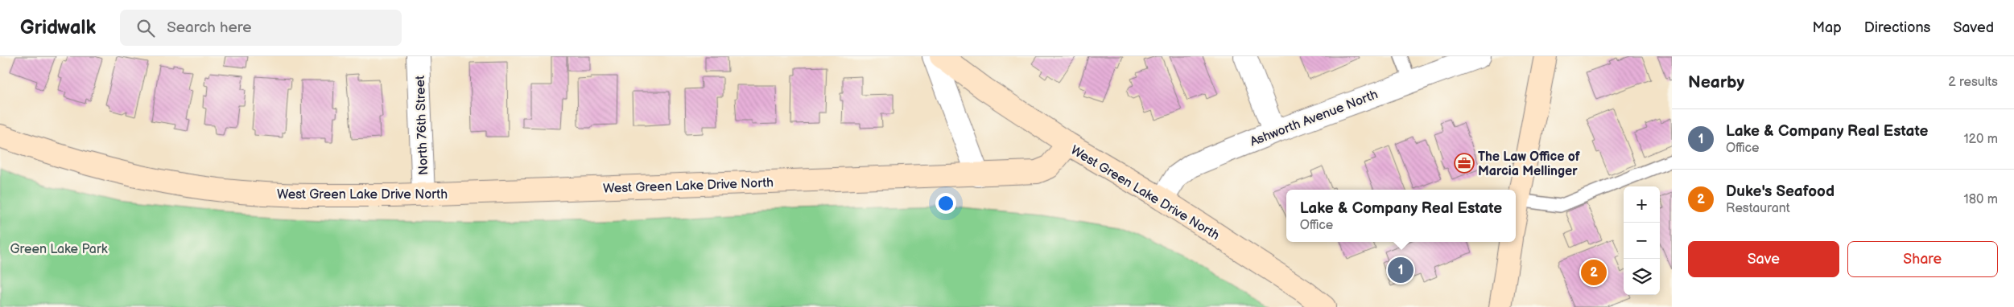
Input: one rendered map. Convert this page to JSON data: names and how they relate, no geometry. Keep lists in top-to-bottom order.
{
  "streets": {
    "street": ["Ashworth Avenue North", "North 76th Street", "West Green Lake Drive North"]
  },
  "crossings": [
    ["Ashworth Avenue North", "West Green Lake Drive North"],
    ["North 76th Street", "West Green Lake Drive North"]
  ],
  "parks": ["Green Lake Park"],
  "places": {
    "office": ["The Law Office of Marcia Mellinger"]
  },
  "page": {
    "header": "Gridwalk",
    "search": "Search here",
    "nav": ["Map", "Directions", "Saved"],
    "heading": ["Nearby", "2 results"],
    "list": [
      {
        "mark": "1",
        "name": "Lake & Company Real Estate",
        "note": "Office",
        "value": "120 m"
      },
      {
        "mark": "2",
        "name": "Duke's Seafood",
        "note": "Restaurant",
        "value": "180 m"
      }
    ],
    "map_buttons": ["+", "−"],
    "popup": ["Lake & Company Real Estate", "Office"],
    "buttons": ["Save", "Share"],
    "pins": ["1", "2"]
  }
}
